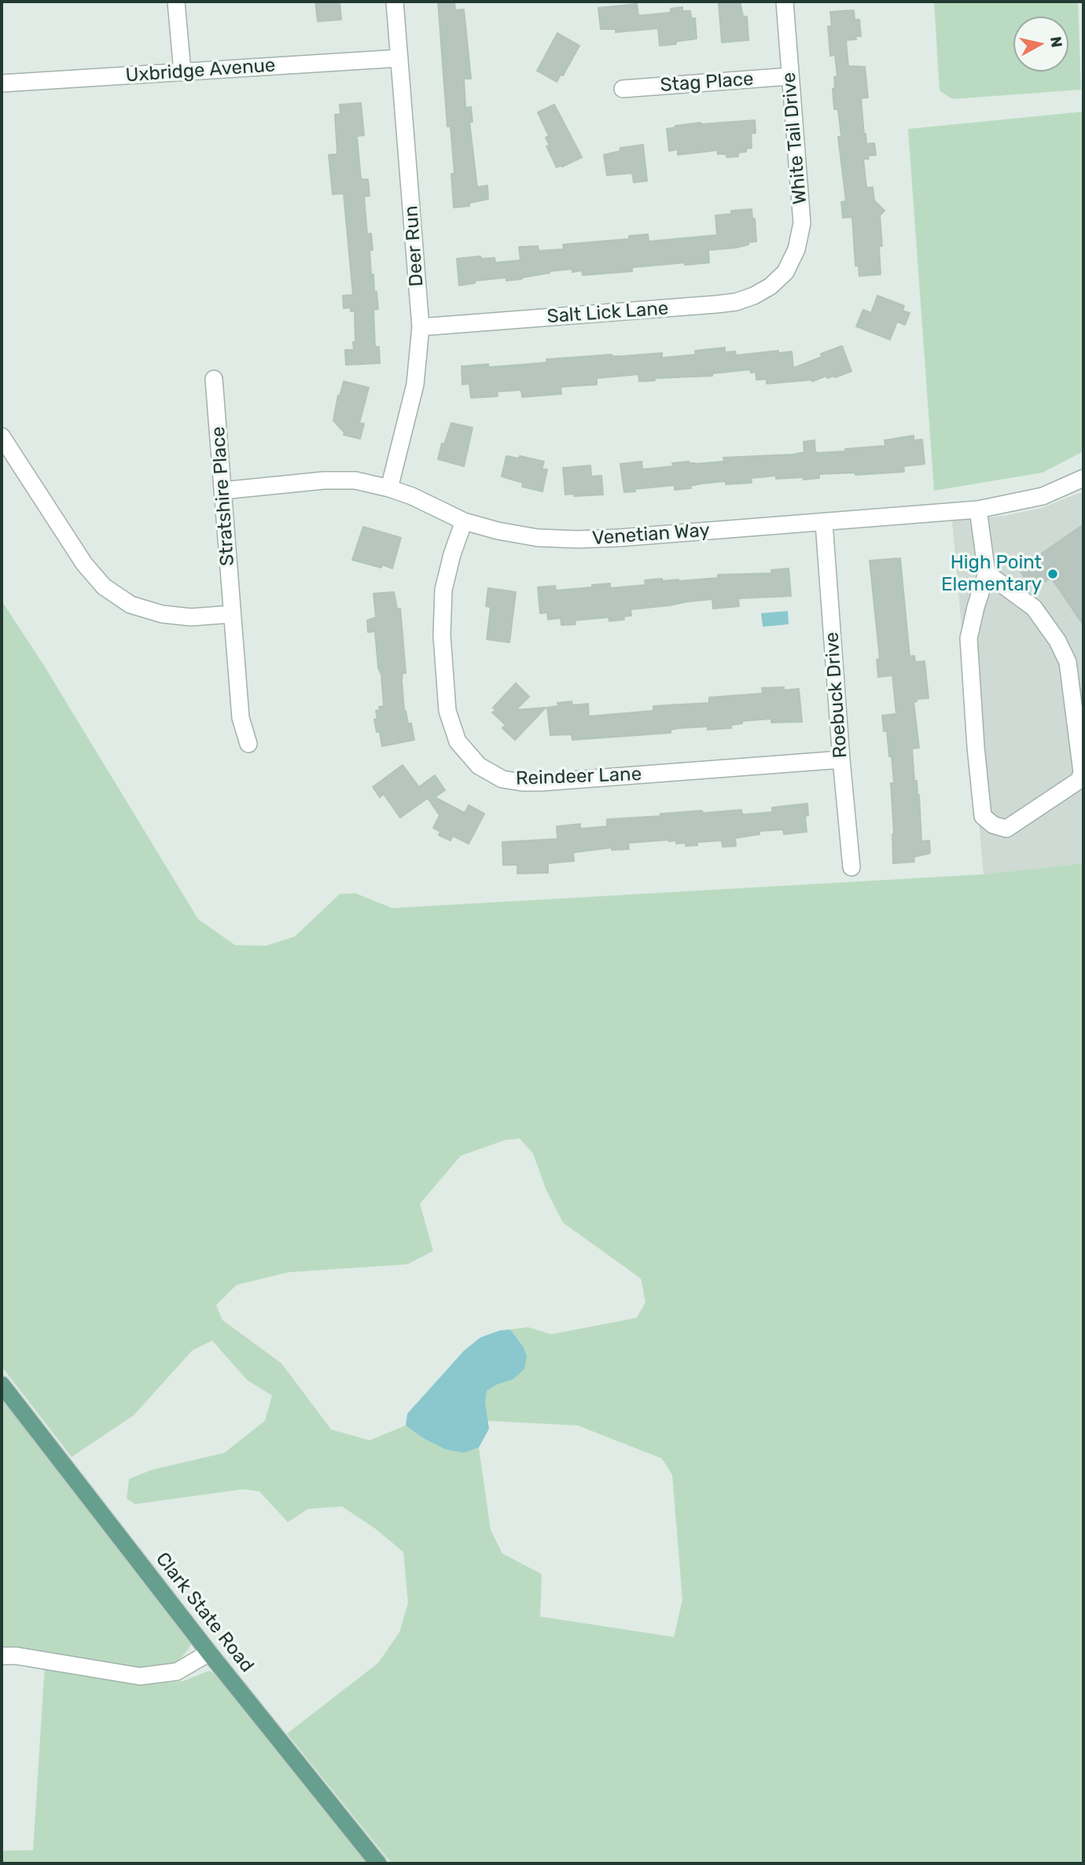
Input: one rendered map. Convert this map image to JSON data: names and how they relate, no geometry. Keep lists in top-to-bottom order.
{
  "streets": {
    "main road": ["Clark State Road"],
    "street": [
      "Uxbridge Avenue",
      "Stag Place",
      "White Tail Drive",
      "Deer Run",
      "Salt Lick Lane",
      "Stratshire Place",
      "Venetian Way",
      "Roebuck Drive",
      "Reindeer Lane"
    ]
  },
  "crossings": [
    ["Uxbridge Avenue", "Deer Run"],
    ["Stag Place", "White Tail Drive"],
    ["White Tail Drive", "Salt Lick Lane"],
    ["Deer Run", "Salt Lick Lane"],
    ["Deer Run", "Venetian Way"],
    ["Stratshire Place", "Venetian Way"],
    ["Venetian Way", "Roebuck Drive"],
    ["Venetian Way", "Reindeer Lane"],
    ["Roebuck Drive", "Reindeer Lane"]
  ],
  "places": ["High Point Elementary"],
  "north": "right"
}
